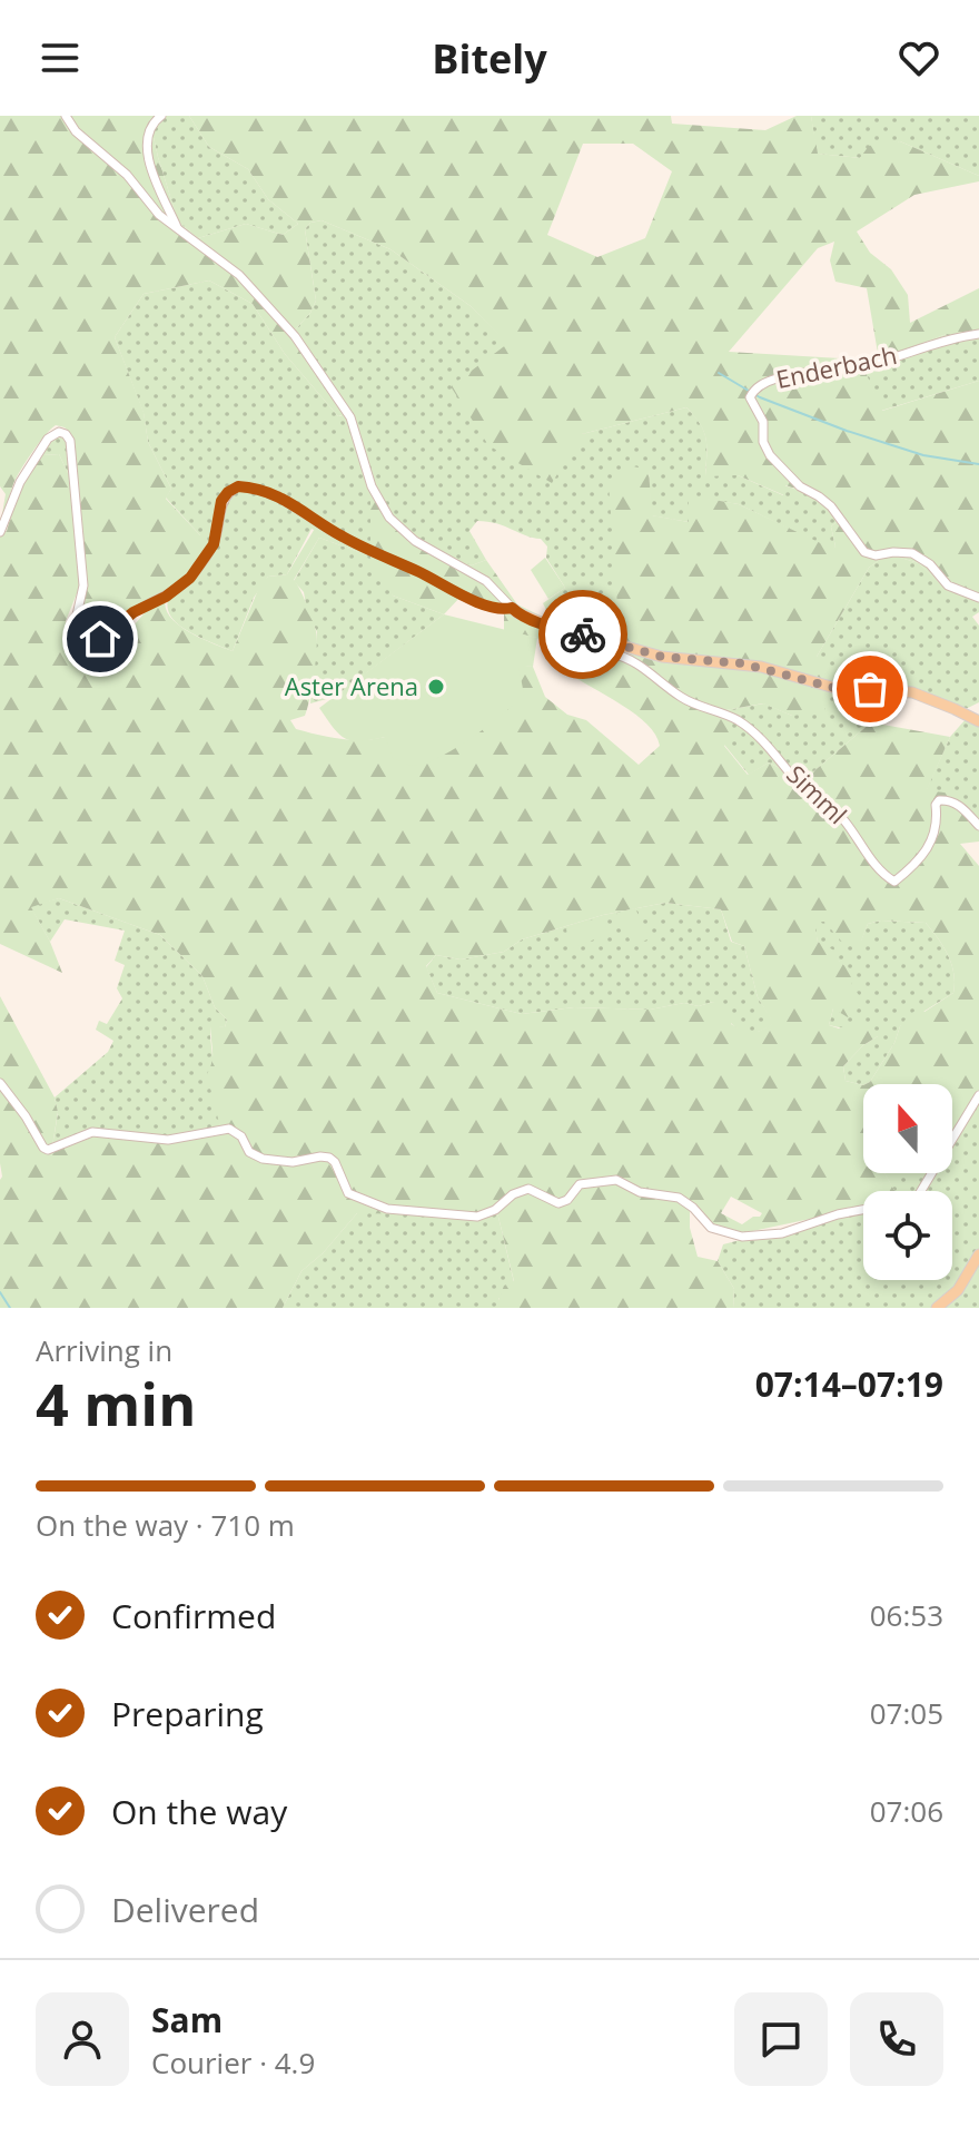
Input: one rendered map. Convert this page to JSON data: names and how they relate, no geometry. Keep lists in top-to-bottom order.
{
  "streets": {
    "street": ["Enderbach", "Simml"]
  },
  "places": ["Aster Arena"],
  "north": "top",
  "page": {
    "header": "Bitely",
    "heading": ["4 min", "Arriving in", "07:14–07:19"],
    "panel": ["Sam", "Courier · 4.9"],
    "bar": "On the way · 710 m",
    "list": [
      ["Confirmed", "06:53"],
      ["Preparing", "07:05"],
      ["On the way", "07:06"],
      "Delivered"
    ]
  }
}
